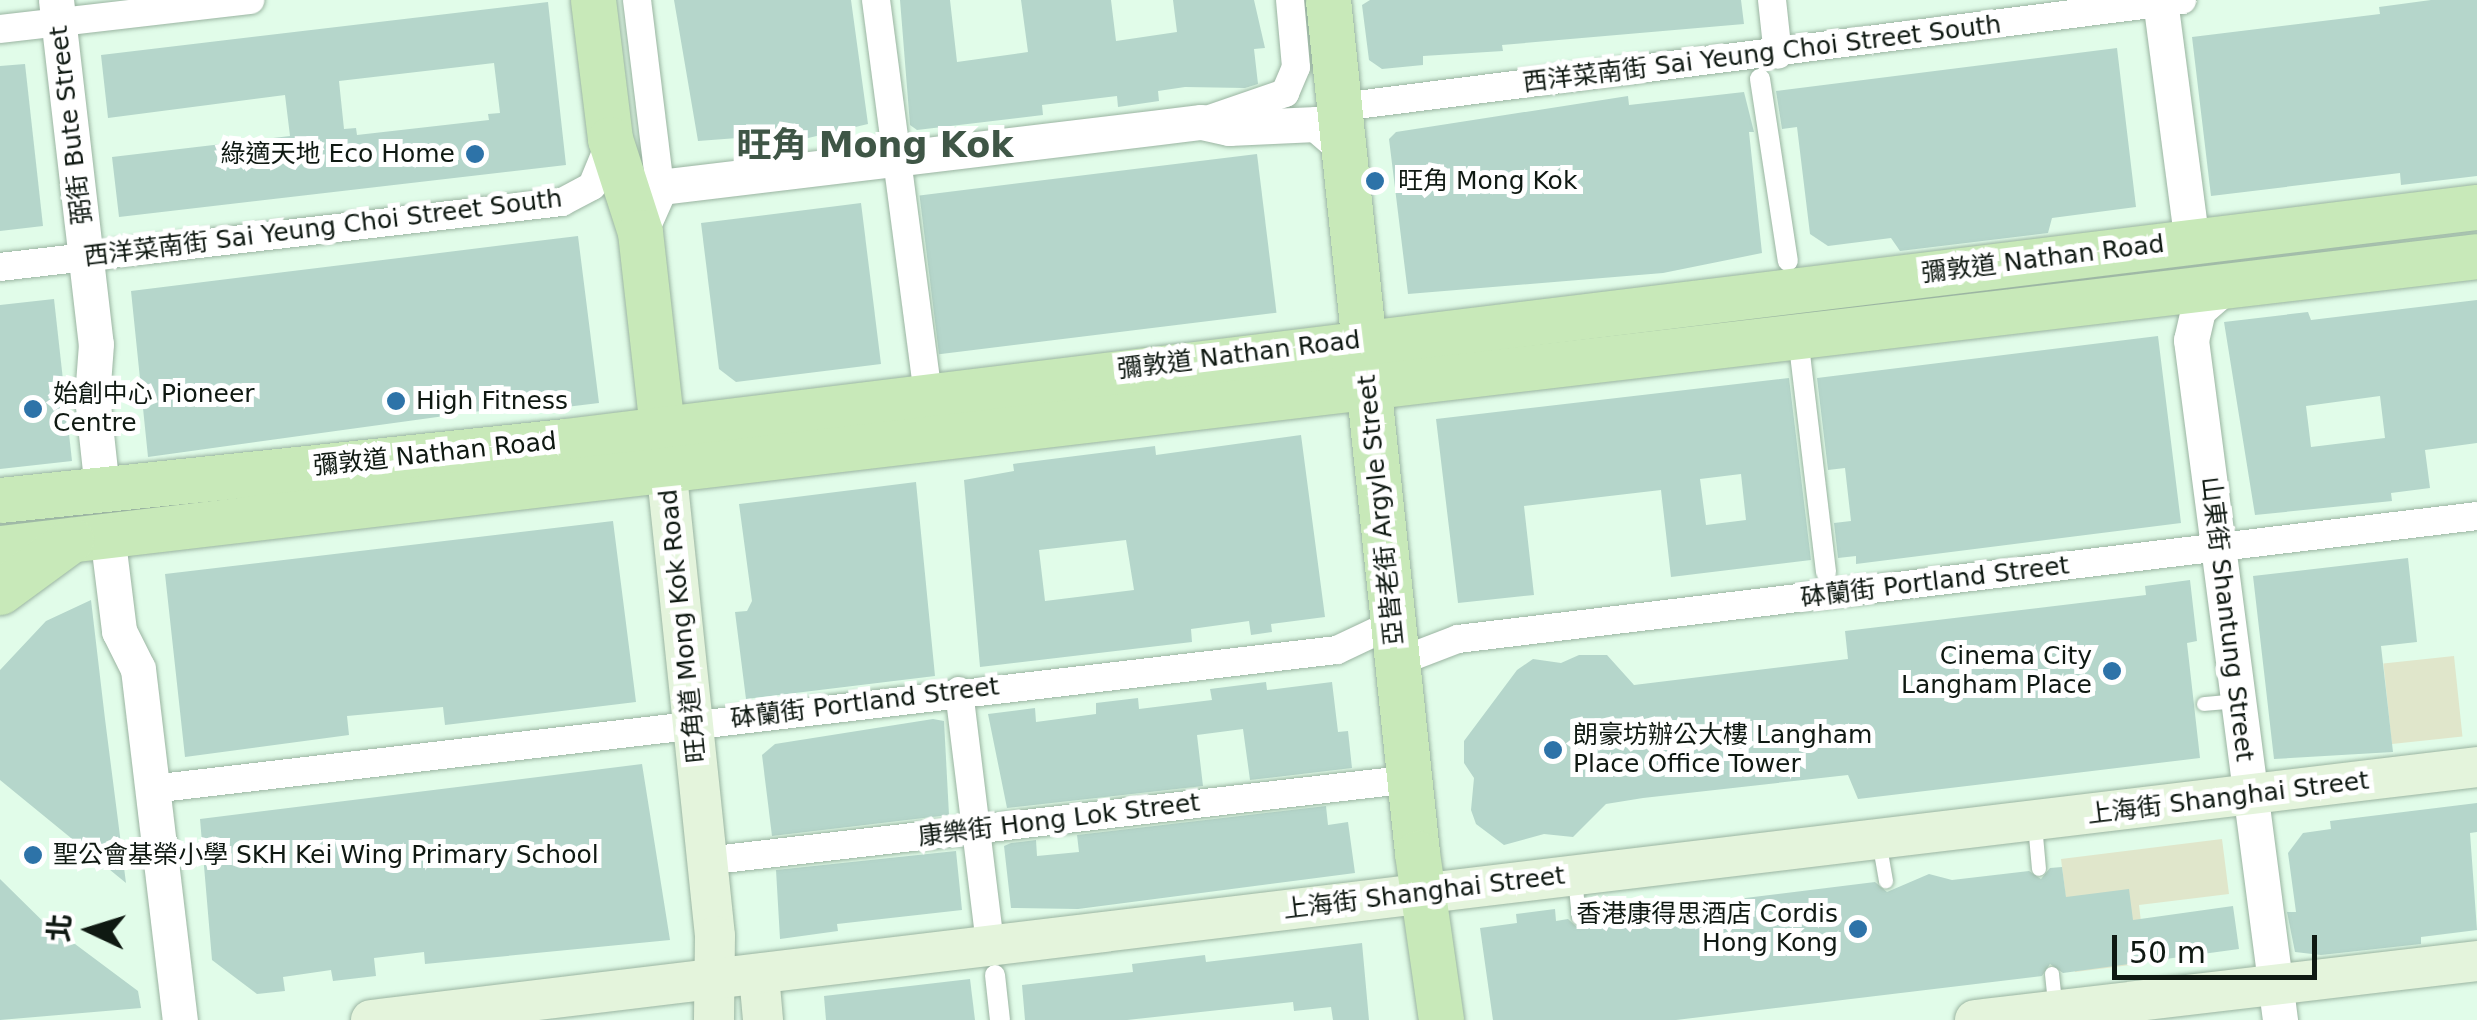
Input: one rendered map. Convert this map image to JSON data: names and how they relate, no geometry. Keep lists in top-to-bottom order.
{
  "streets": {
    "main road": [
      "彌敦道 Nathan Road",
      "亞皆老街 Argyle Street",
      "旺角道 Mong Kok Road",
      "上海街 Shanghai Street"
    ],
    "street": [
      "西洋菜南街 Sai Yeung Choi Street South",
      "弼街 Bute Street",
      "砵蘭街 Portland Street",
      "山東街 Shantung Street",
      "康樂街 Hong Lok Street"
    ]
  },
  "crossings": [
    ["西洋菜南街 Sai Yeung Choi Street South", "弼街 Bute Street"],
    ["西洋菜南街 Sai Yeung Choi Street South", "亞皆老街 Argyle Street"],
    ["西洋菜南街 Sai Yeung Choi Street South", "旺角道 Mong Kok Road"],
    ["弼街 Bute Street", "彌敦道 Nathan Road"],
    ["彌敦道 Nathan Road", "亞皆老街 Argyle Street"],
    ["彌敦道 Nathan Road", "山東街 Shantung Street"],
    ["彌敦道 Nathan Road", "旺角道 Mong Kok Road"],
    ["亞皆老街 Argyle Street", "砵蘭街 Portland Street"],
    ["亞皆老街 Argyle Street", "上海街 Shanghai Street"],
    ["亞皆老街 Argyle Street", "康樂街 Hong Lok Street"],
    ["砵蘭街 Portland Street", "山東街 Shantung Street"],
    ["砵蘭街 Portland Street", "旺角道 Mong Kok Road"],
    ["山東街 Shantung Street", "上海街 Shanghai Street"],
    ["旺角道 Mong Kok Road", "上海街 Shanghai Street"],
    ["旺角道 Mong Kok Road", "康樂街 Hong Lok Street"]
  ],
  "districts": ["旺角 Mong Kok"],
  "places": [
    "綠適天地 Eco Home",
    "旺角 Mong Kok",
    "High Fitness",
    "始創中心 Pioneer Centre",
    "Cinema City Langham Place",
    "朗豪坊辦公大樓 Langham Place Office Tower",
    "聖公會基榮小學 SKH Kei Wing Primary School",
    "香港康得思酒店 Cordis Hong Kong"
  ],
  "scale_bar": "50 m",
  "north": "left"
}
